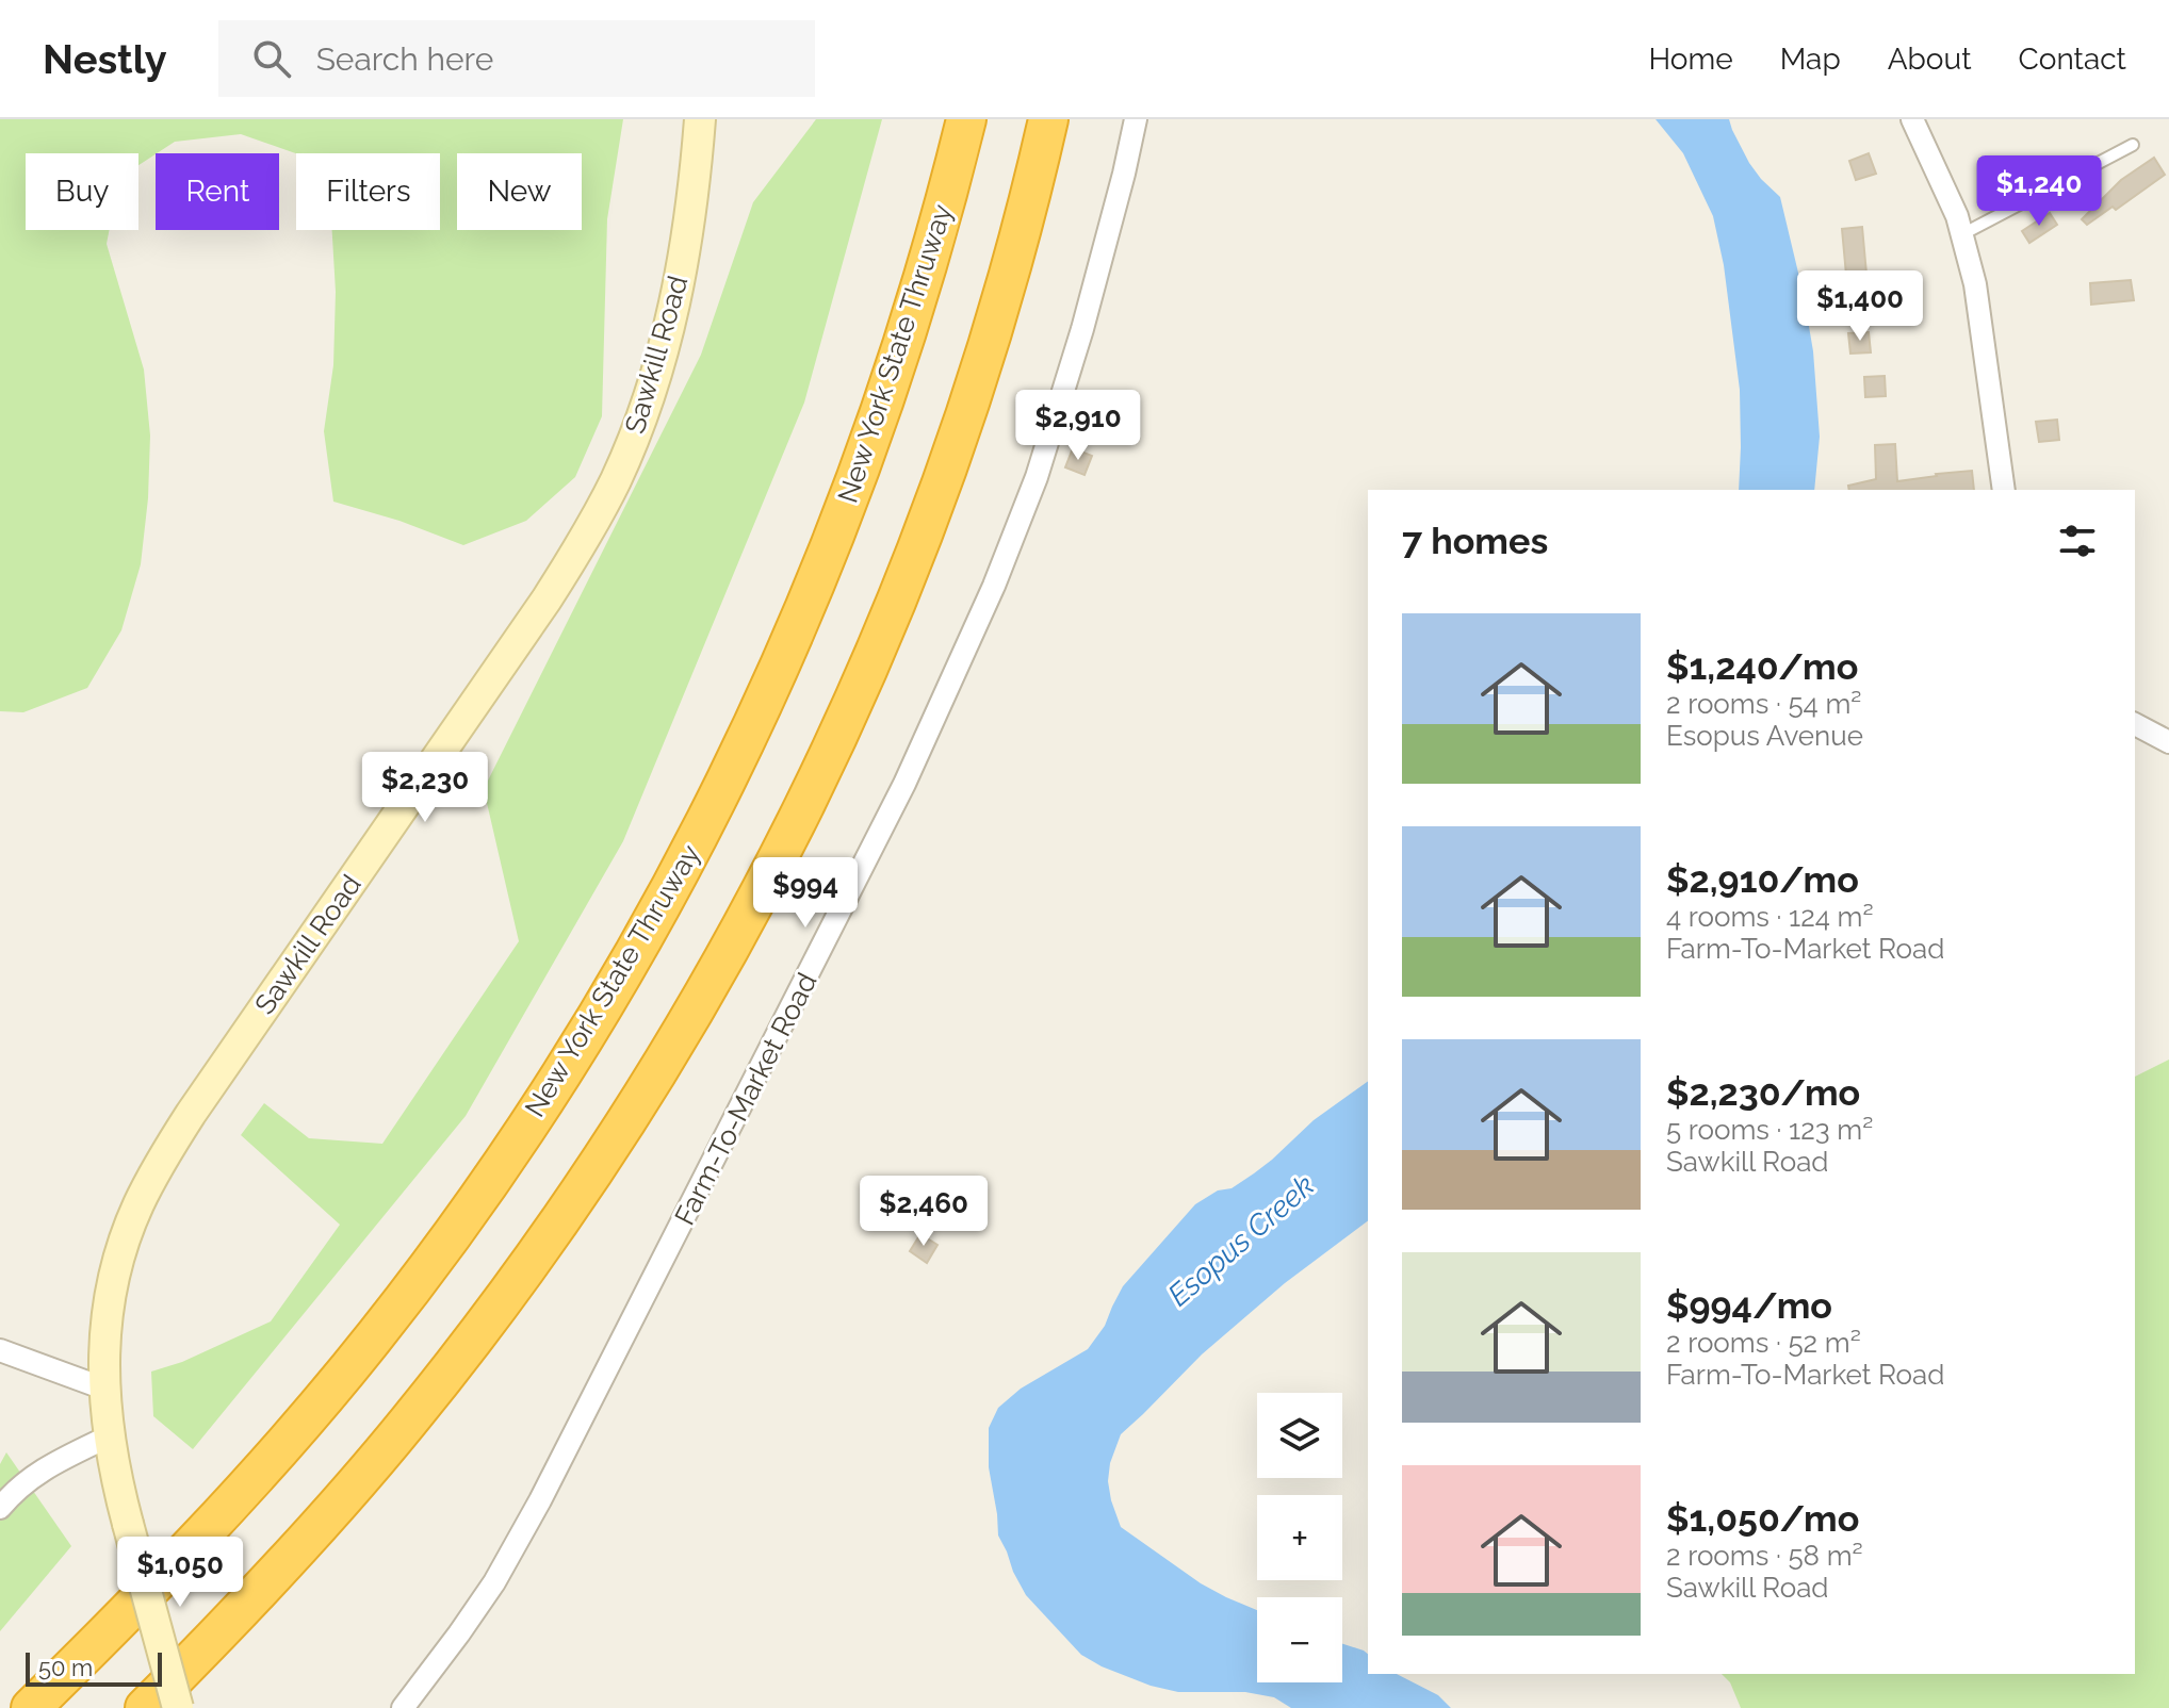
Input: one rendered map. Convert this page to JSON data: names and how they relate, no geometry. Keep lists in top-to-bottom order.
{
  "streets": {
    "highway": ["New York State Thruway"],
    "street": ["Sawkill Road", "Farm-To-Market Road"]
  },
  "water": ["Esopus Creek"],
  "scale_bar": "50 m",
  "page": {
    "header": "Nestly",
    "search": "Search here",
    "nav": [
      "Home",
      "Map",
      "About",
      "Contact"
    ],
    "chip": [
      "Buy",
      "Rent",
      "Filters",
      "New"
    ],
    "price": [
      "$1,240",
      "$1,400",
      "$2,910",
      "$2,230",
      "$994",
      "$2,460",
      "$1,050"
    ],
    "heading": "7 homes",
    "list": [
      {
        "name": "$1,240/mo",
        "note": "2 rooms · 54 m² · Esopus Avenue"
      },
      {
        "name": "$2,910/mo",
        "note": "4 rooms · 124 m² · Farm-To-Market Road"
      },
      {
        "name": "$2,230/mo",
        "note": "5 rooms · 123 m² · Sawkill Road"
      },
      {
        "name": "$994/mo",
        "note": "2 rooms · 52 m² · Farm-To-Market Road"
      },
      {
        "name": "$1,050/mo",
        "note": "2 rooms · 58 m² · Sawkill Road"
      }
    ],
    "map_buttons": ["+", "−"],
    "scale": "50 m"
  }
}
